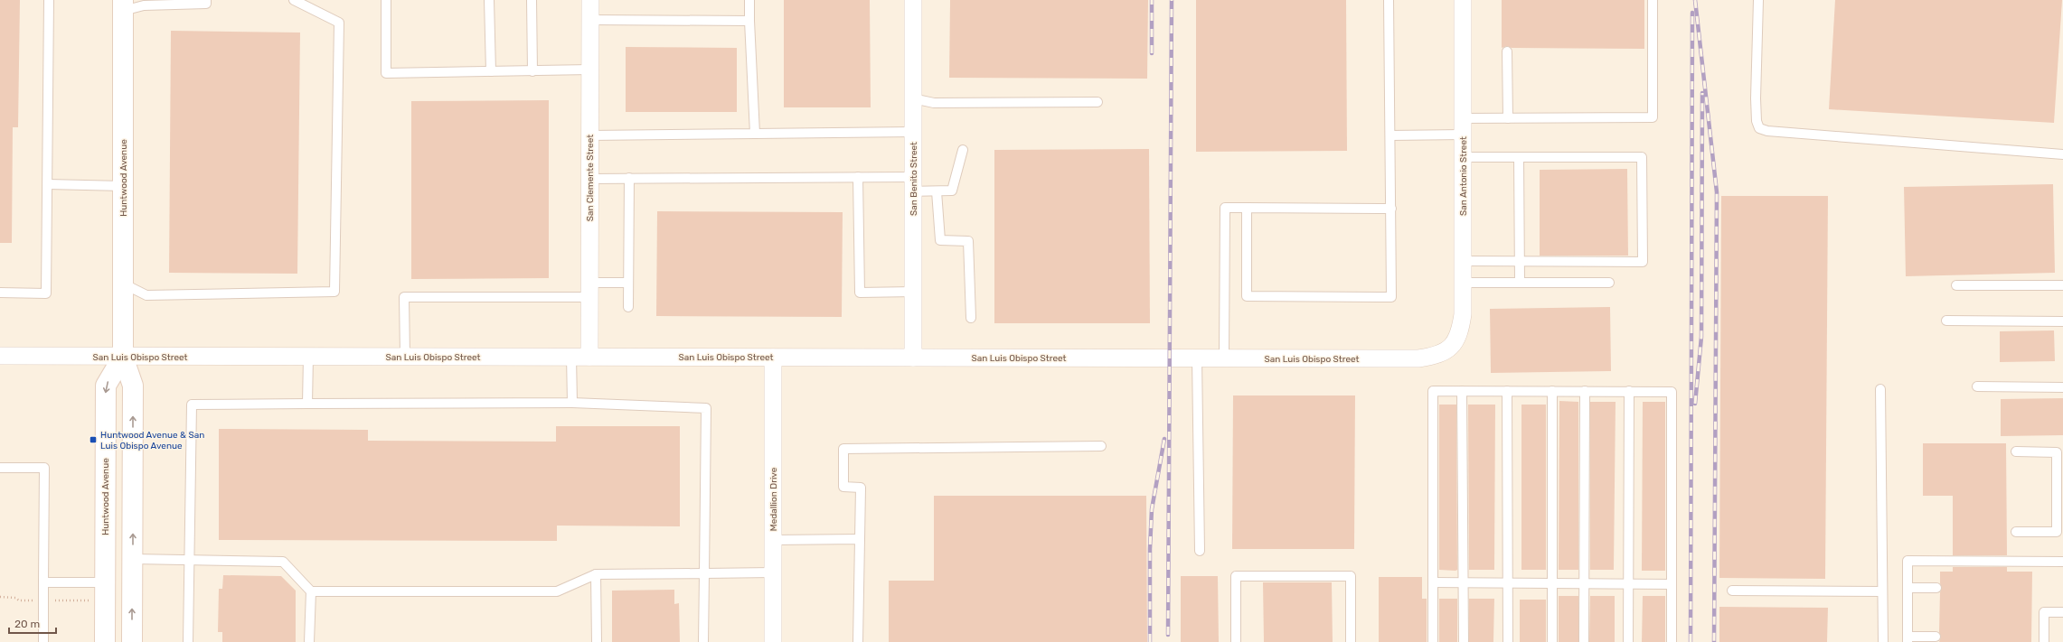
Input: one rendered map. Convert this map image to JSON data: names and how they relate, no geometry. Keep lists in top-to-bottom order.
{
  "streets": {
    "street": [
      "San Antonio Street",
      "Huntwood Avenue",
      "San Clemente Street",
      "San Benito Street",
      "San Luis Obispo Street",
      "Medallion Drive"
    ]
  },
  "crossings": [
    ["San Antonio Street", "San Luis Obispo Street"],
    ["Huntwood Avenue", "San Luis Obispo Street"],
    ["San Clemente Street", "San Luis Obispo Street"],
    ["San Benito Street", "San Luis Obispo Street"],
    ["San Luis Obispo Street", "Medallion Drive"]
  ],
  "places": {
    "transit": ["Huntwood Avenue & San Luis Obispo Avenue"]
  },
  "scale_bar": "20 m"
}
